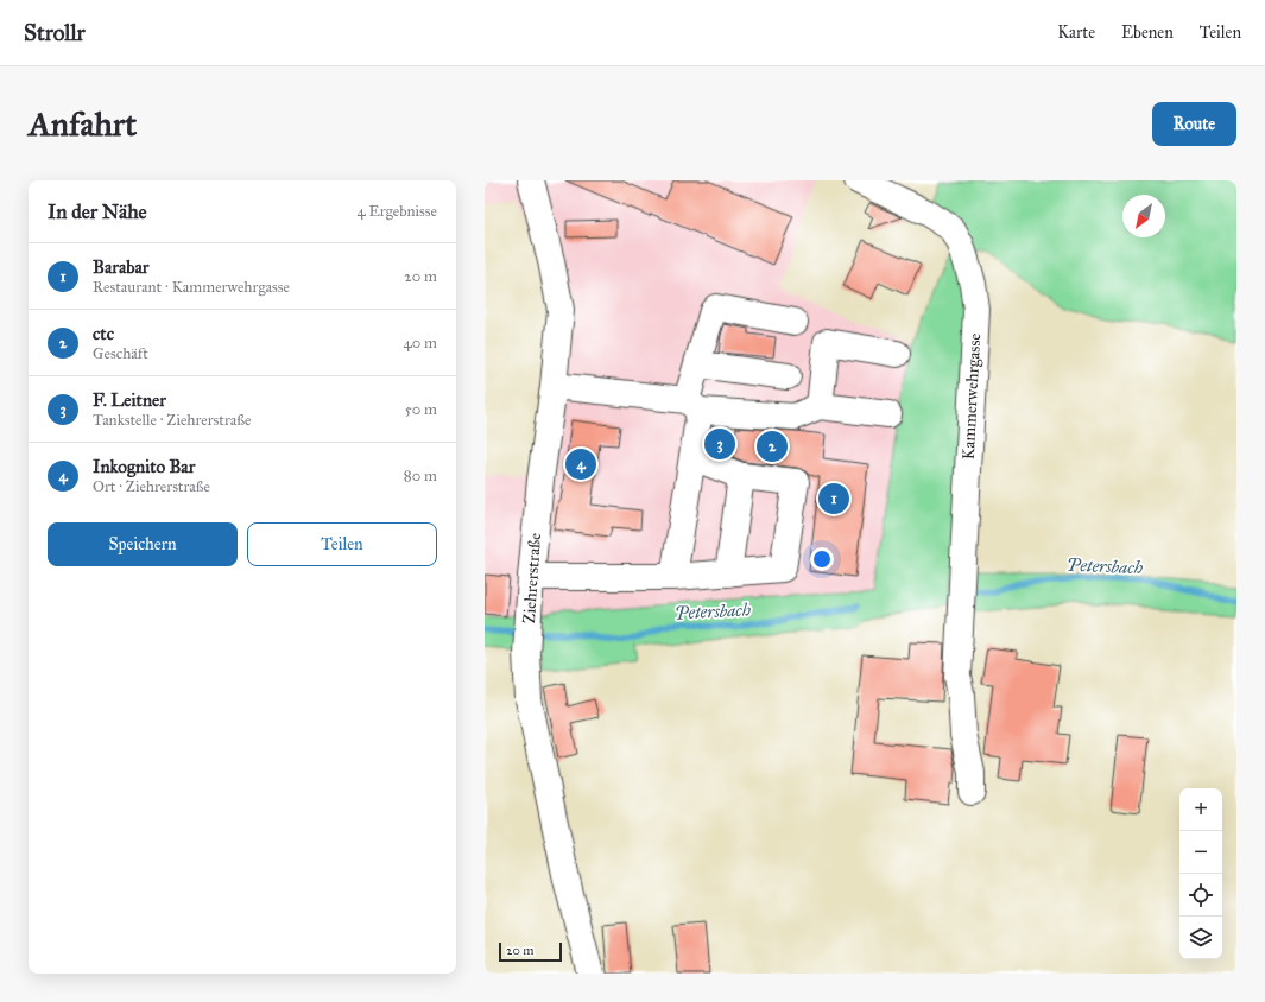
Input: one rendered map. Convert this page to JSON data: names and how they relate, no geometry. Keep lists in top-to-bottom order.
{
  "streets": {
    "street": ["Kammerwehrgasse", "Ziehrerstraße"]
  },
  "water": ["Petersbach"],
  "scale_bar": "20 m",
  "north": "bottom left",
  "page": {
    "header": "Strollr",
    "nav": ["Karte", "Ebenen", "Teilen"],
    "buttons": [
      "Route",
      ["Speichern", "Teilen"]
    ],
    "title": "Anfahrt",
    "heading": ["In der Nähe", "4 Ergebnisse"],
    "list": [
      {
        "mark": "1",
        "name": "Barabar",
        "note": "Restaurant · Kammerwehrgasse",
        "value": "20 m"
      },
      {
        "mark": "2",
        "name": "ctc",
        "note": "Geschäft",
        "value": "40 m"
      },
      {
        "mark": "3",
        "name": "F. Leitner",
        "note": "Tankstelle · Ziehrerstraße",
        "value": "50 m"
      },
      {
        "mark": "4",
        "name": "Inkognito Bar",
        "note": "Ort · Ziehrerstraße",
        "value": "80 m"
      }
    ],
    "pins": [
      "3",
      "2",
      "4",
      "1"
    ],
    "map_buttons": ["+", "−"],
    "scale": "20 m"
  }
}
